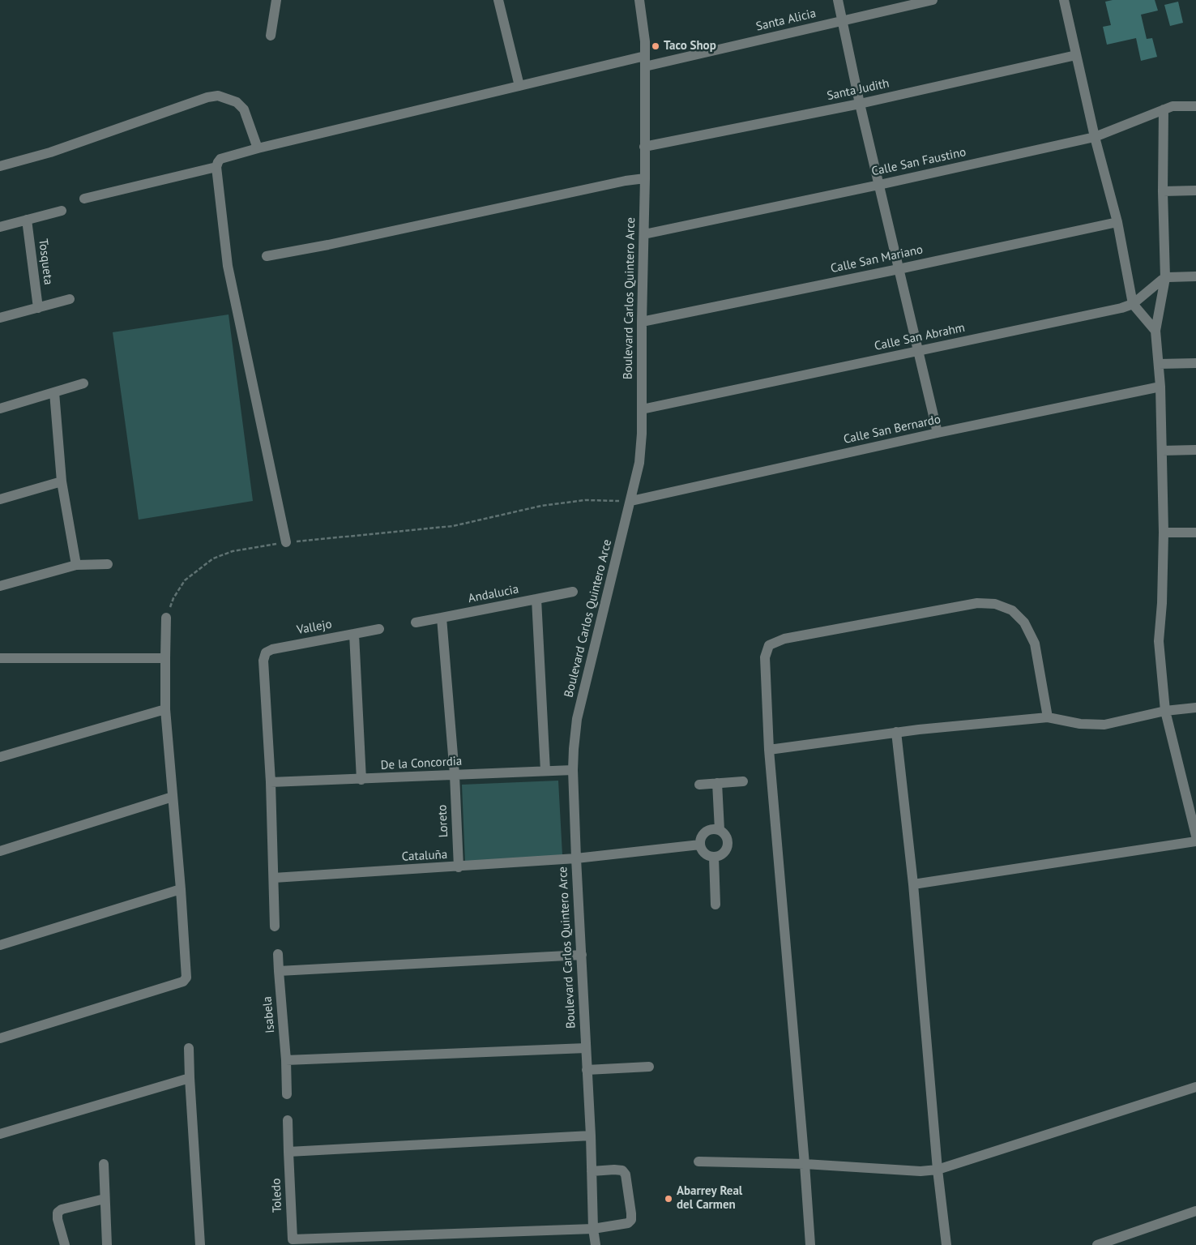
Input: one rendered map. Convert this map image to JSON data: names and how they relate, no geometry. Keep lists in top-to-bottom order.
{
  "streets": {
    "street": [
      "Santa Alicia",
      "Santa Judith",
      "Calle San Faustino",
      "Calle San Mariano",
      "Tosqueta",
      "Boulevard Carlos Quintero Arce",
      "Calle San Abrahm",
      "Calle San Bernardo",
      "Andalucia",
      "Vallejo",
      "De la Concordia",
      "Loreto",
      "Cataluña",
      "Isabela",
      "Toledo"
    ]
  },
  "crossings": [
    ["Santa Alicia", "Boulevard Carlos Quintero Arce"],
    ["Santa Judith", "Boulevard Carlos Quintero Arce"],
    ["Calle San Faustino", "Boulevard Carlos Quintero Arce"],
    ["Calle San Mariano", "Boulevard Carlos Quintero Arce"],
    ["Boulevard Carlos Quintero Arce", "Calle San Abrahm"],
    ["Boulevard Carlos Quintero Arce", "Calle San Bernardo"],
    ["Boulevard Carlos Quintero Arce", "De la Concordia"],
    ["Boulevard Carlos Quintero Arce", "Cataluña"],
    ["Boulevard Carlos Quintero Arce", "Toledo"],
    ["Andalucia", "De la Concordia"],
    ["Vallejo", "De la Concordia"],
    ["De la Concordia", "Loreto"],
    ["Loreto", "Cataluña"]
  ],
  "places": ["Taco Shop", "Abarrey Real del Carmen"]
}
